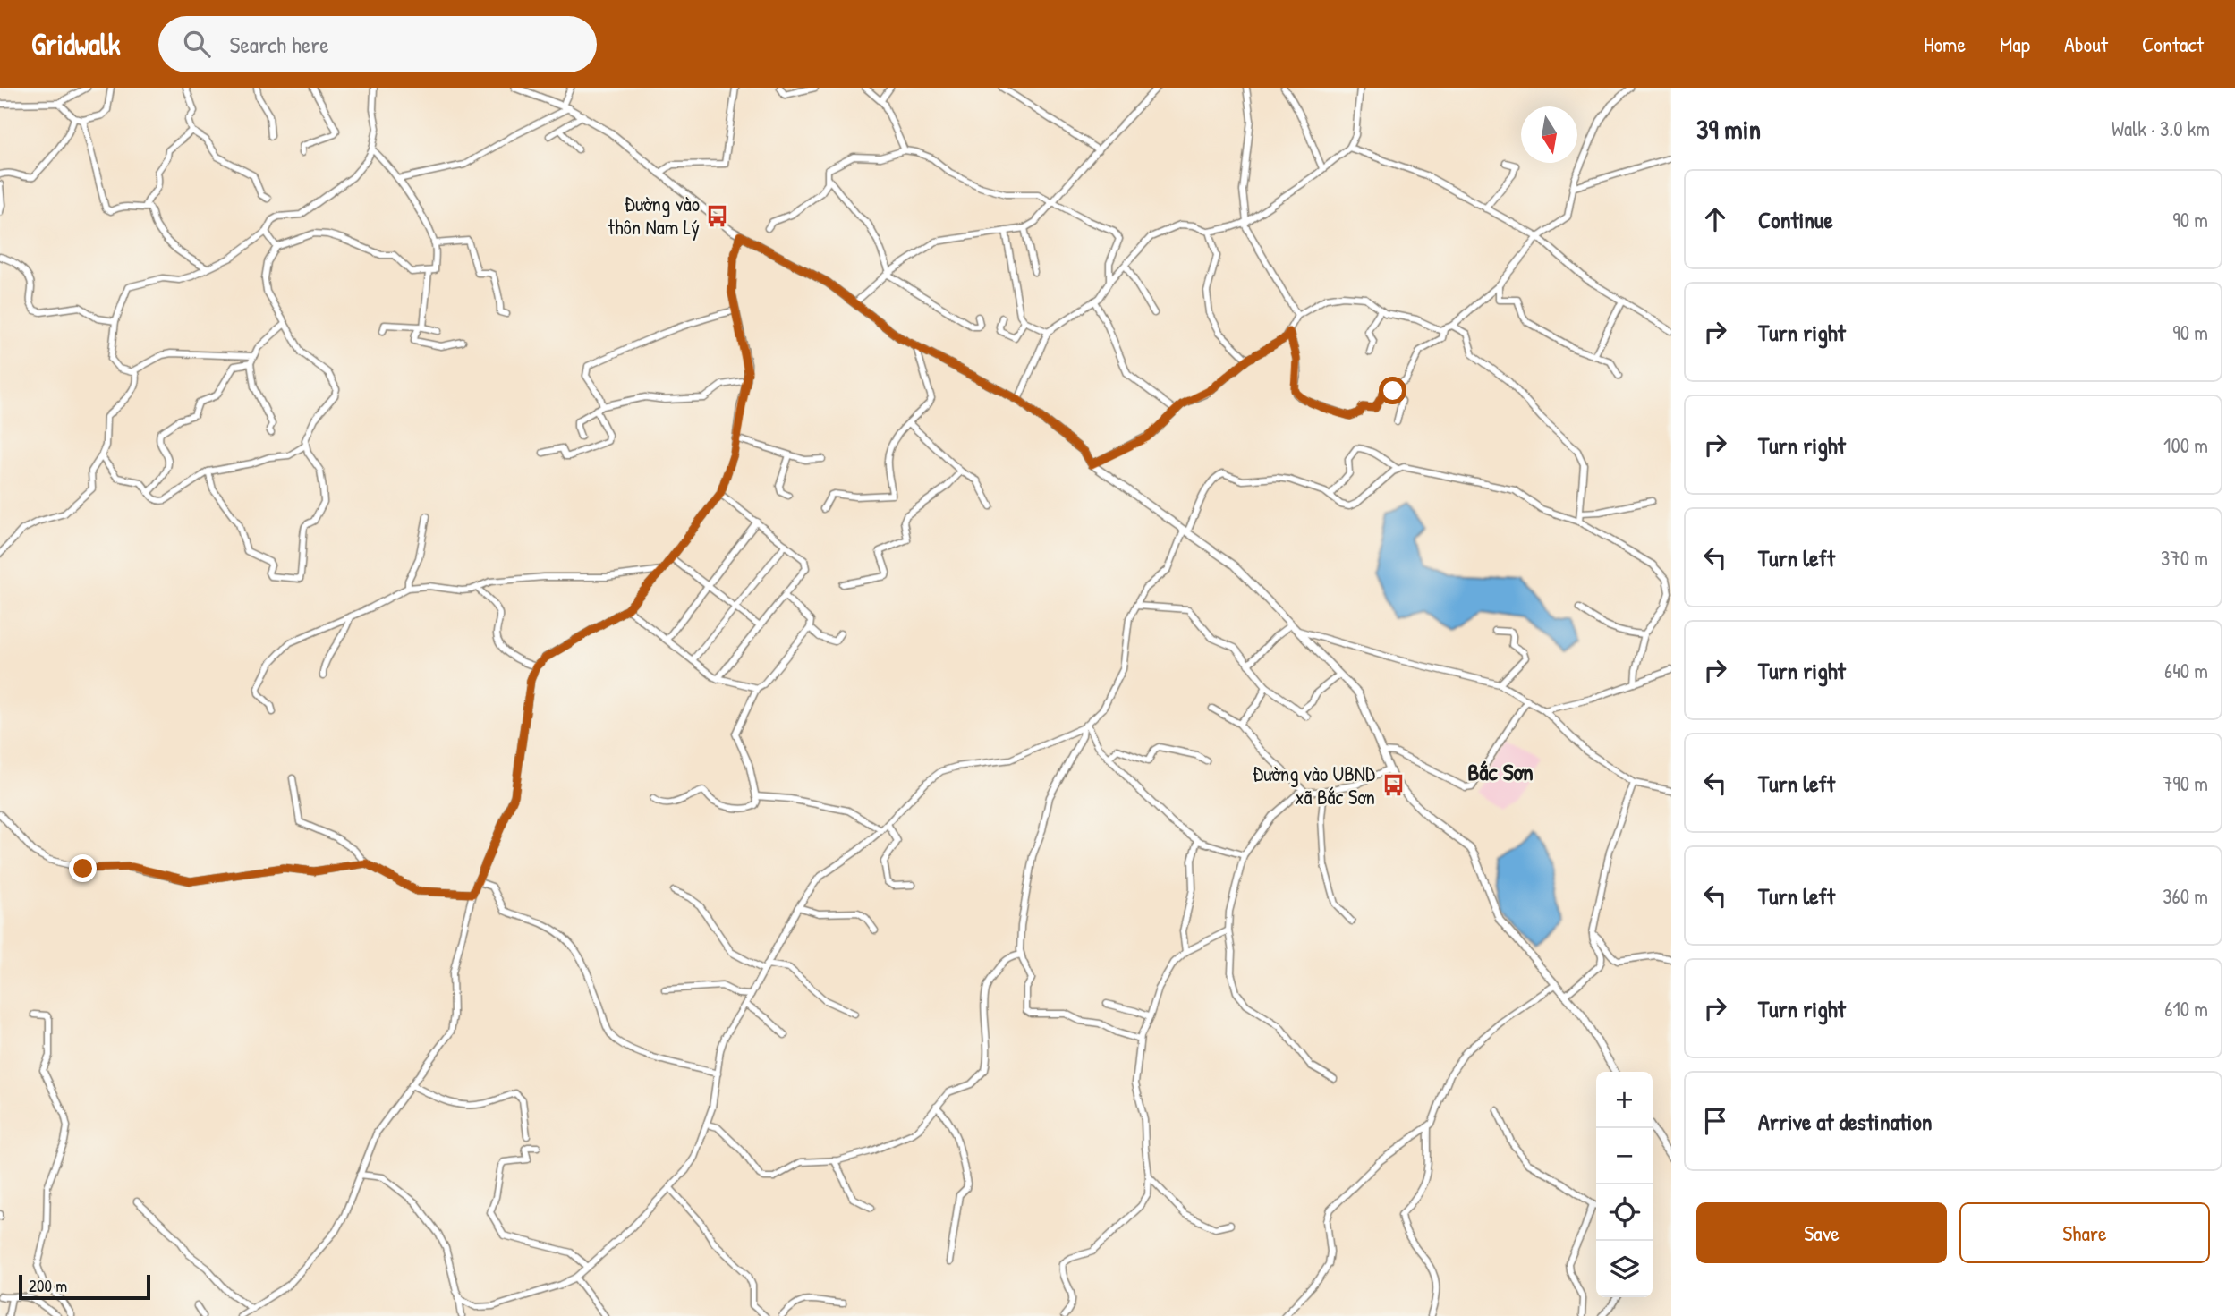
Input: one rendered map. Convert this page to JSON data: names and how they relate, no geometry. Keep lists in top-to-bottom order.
{
  "districts": ["Bắc Sơn"],
  "places": {
    "bus stop": ["Đường vào thôn Nam Lý", "Đường vào UBND xã Bắc Sơn"]
  },
  "scale_bar": "200 m",
  "north": "bottom",
  "page": {
    "header": "Gridwalk",
    "search": "Search here",
    "nav": [
      "Home",
      "Map",
      "About",
      "Contact"
    ],
    "heading": ["39 min", "Walk · 3.0 km"],
    "list": [
      ["Continue", "90 m"],
      ["Turn right", "90 m"],
      ["Turn right", "100 m"],
      ["Turn left", "370 m"],
      ["Turn right", "640 m"],
      ["Turn left", "790 m"],
      ["Turn left", "360 m"],
      ["Turn right", "610 m"],
      "Arrive at destination"
    ],
    "map_buttons": ["+", "−"],
    "buttons": ["Save", "Share"],
    "scale": "200 m"
  }
}
